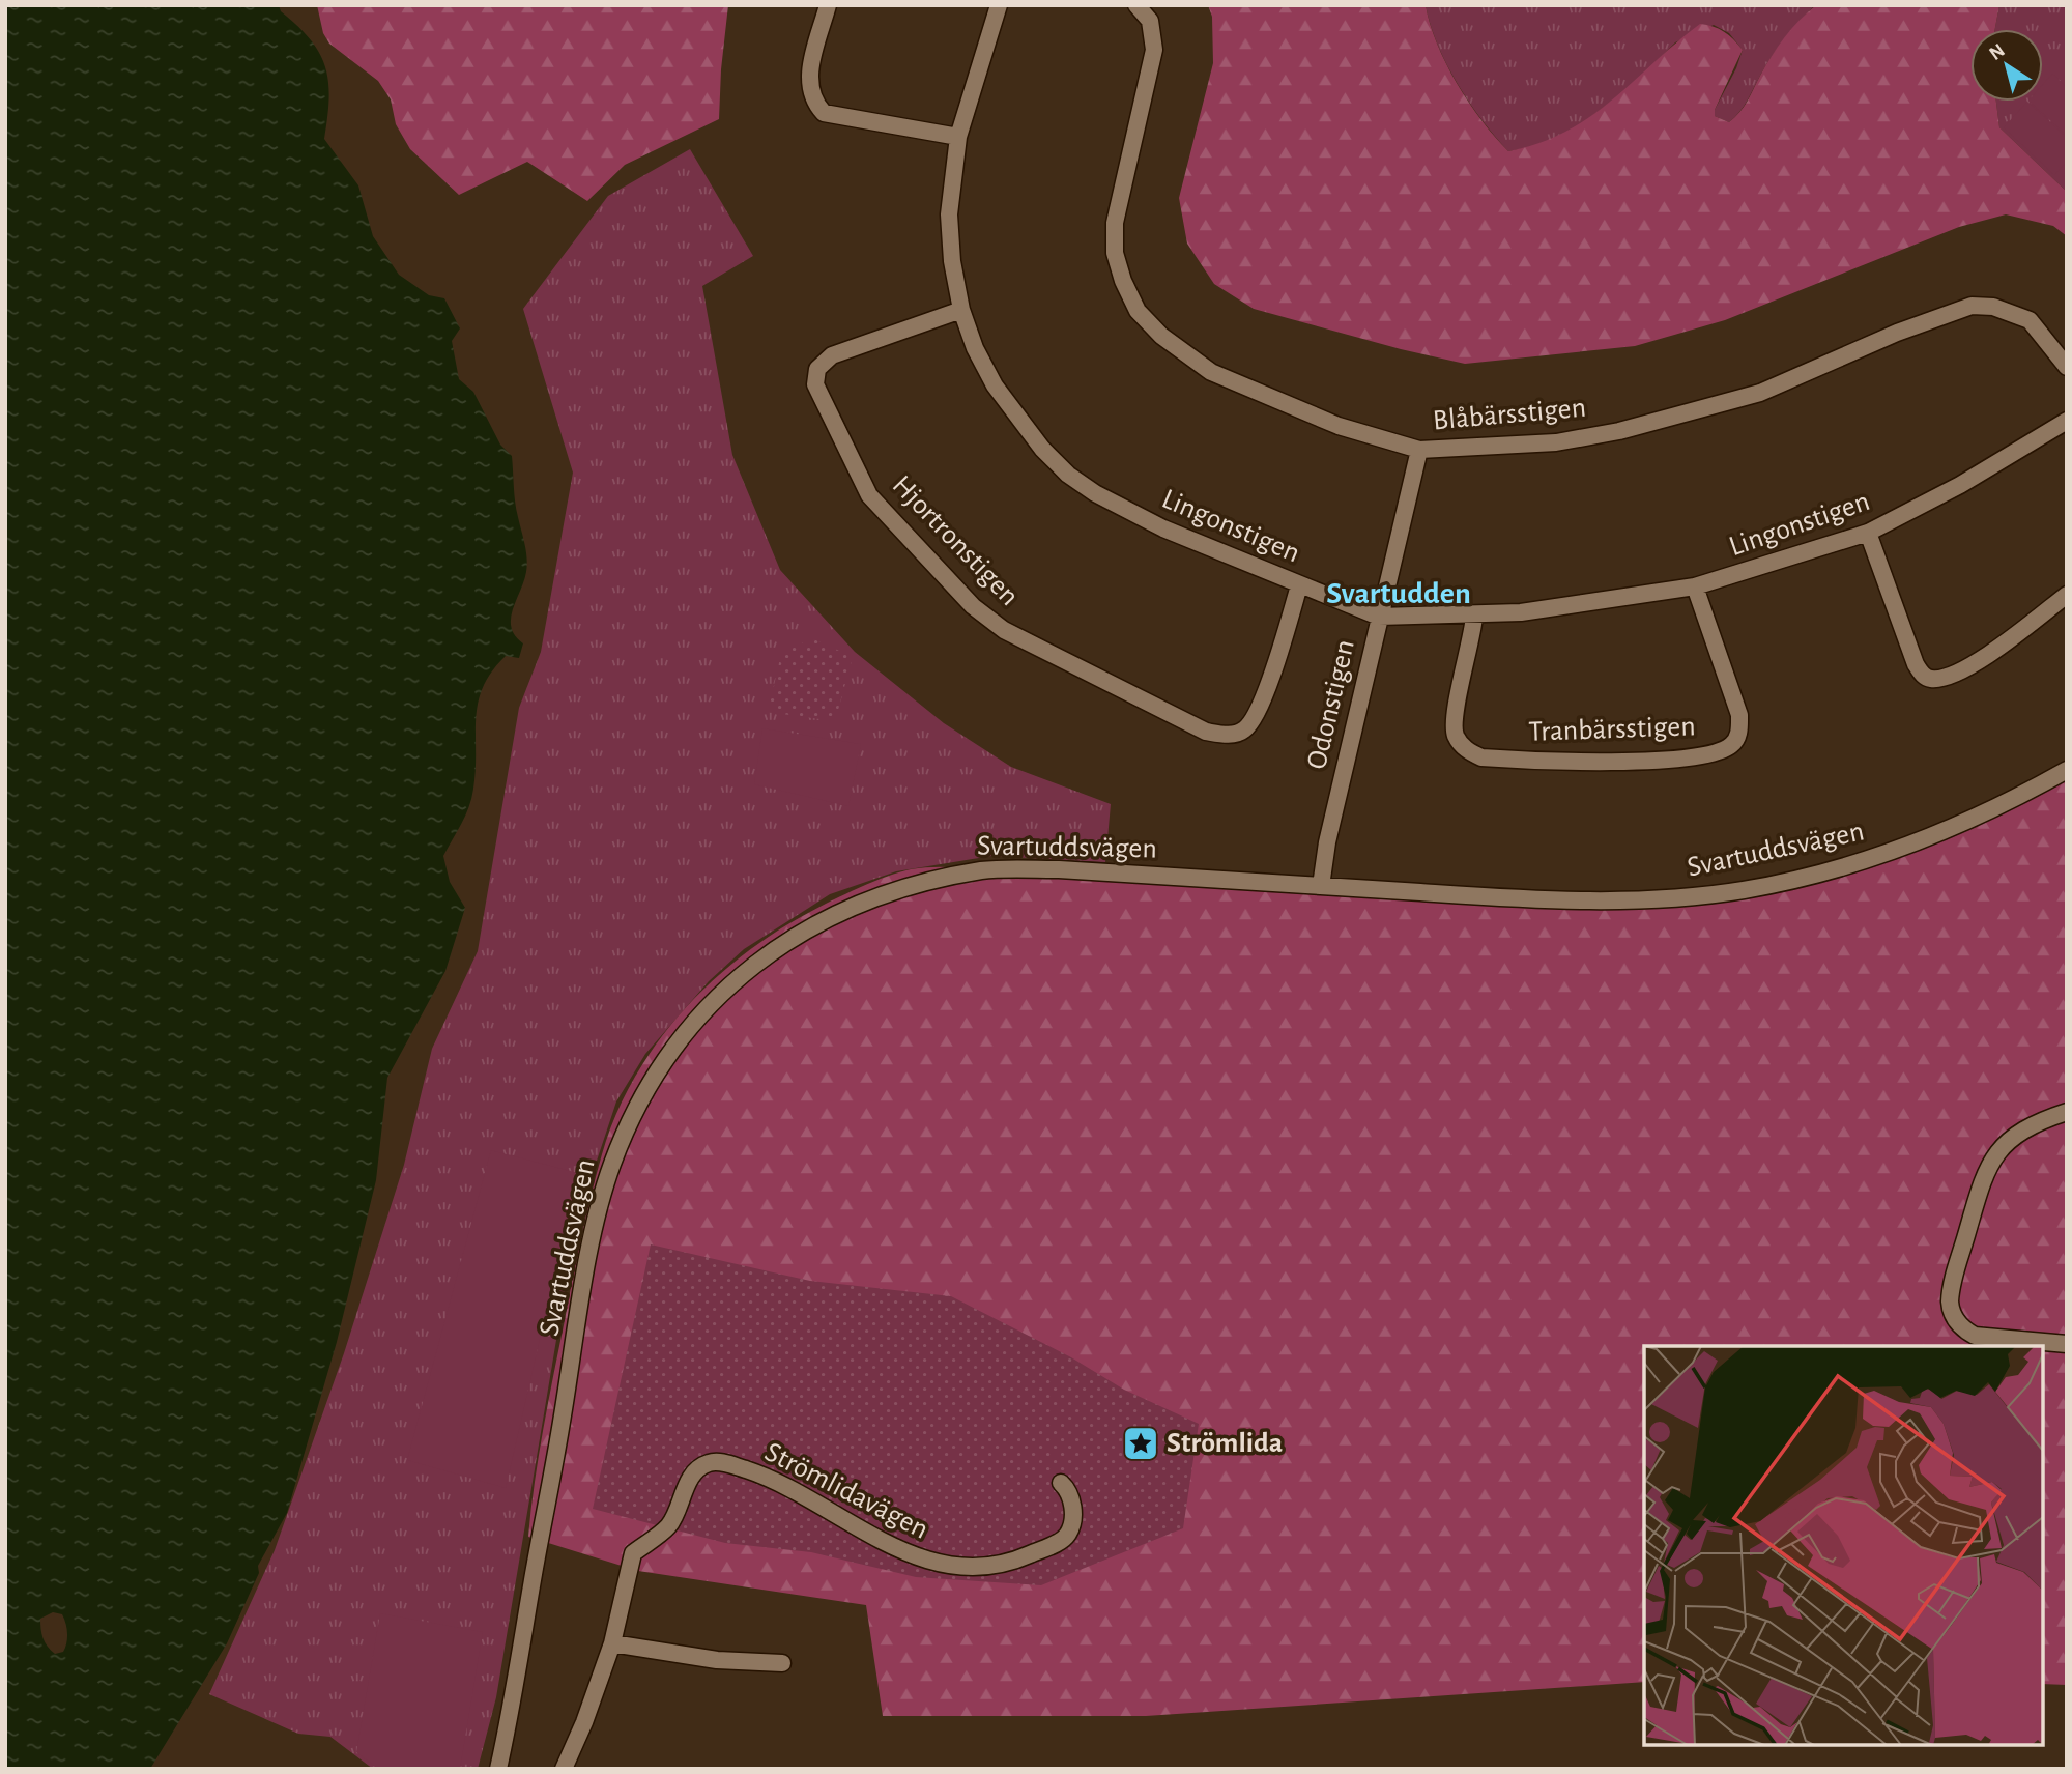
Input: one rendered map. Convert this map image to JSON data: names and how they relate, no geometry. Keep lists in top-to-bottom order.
{
  "streets": {
    "street": [
      "Blåbärsstigen",
      "Lingonstigen",
      "Hjortronstigen",
      "Odonstigen",
      "Tranbärsstigen",
      "Svartuddsvägen",
      "Strömlidavägen"
    ]
  },
  "crossings": [
    ["Blåbärsstigen", "Odonstigen"],
    ["Lingonstigen", "Hjortronstigen"],
    ["Lingonstigen", "Odonstigen"],
    ["Lingonstigen", "Tranbärsstigen"],
    ["Odonstigen", "Svartuddsvägen"]
  ],
  "districts": ["Svartudden"],
  "places": {
    "place": ["Strömlida"]
  },
  "north": "top left"
}
